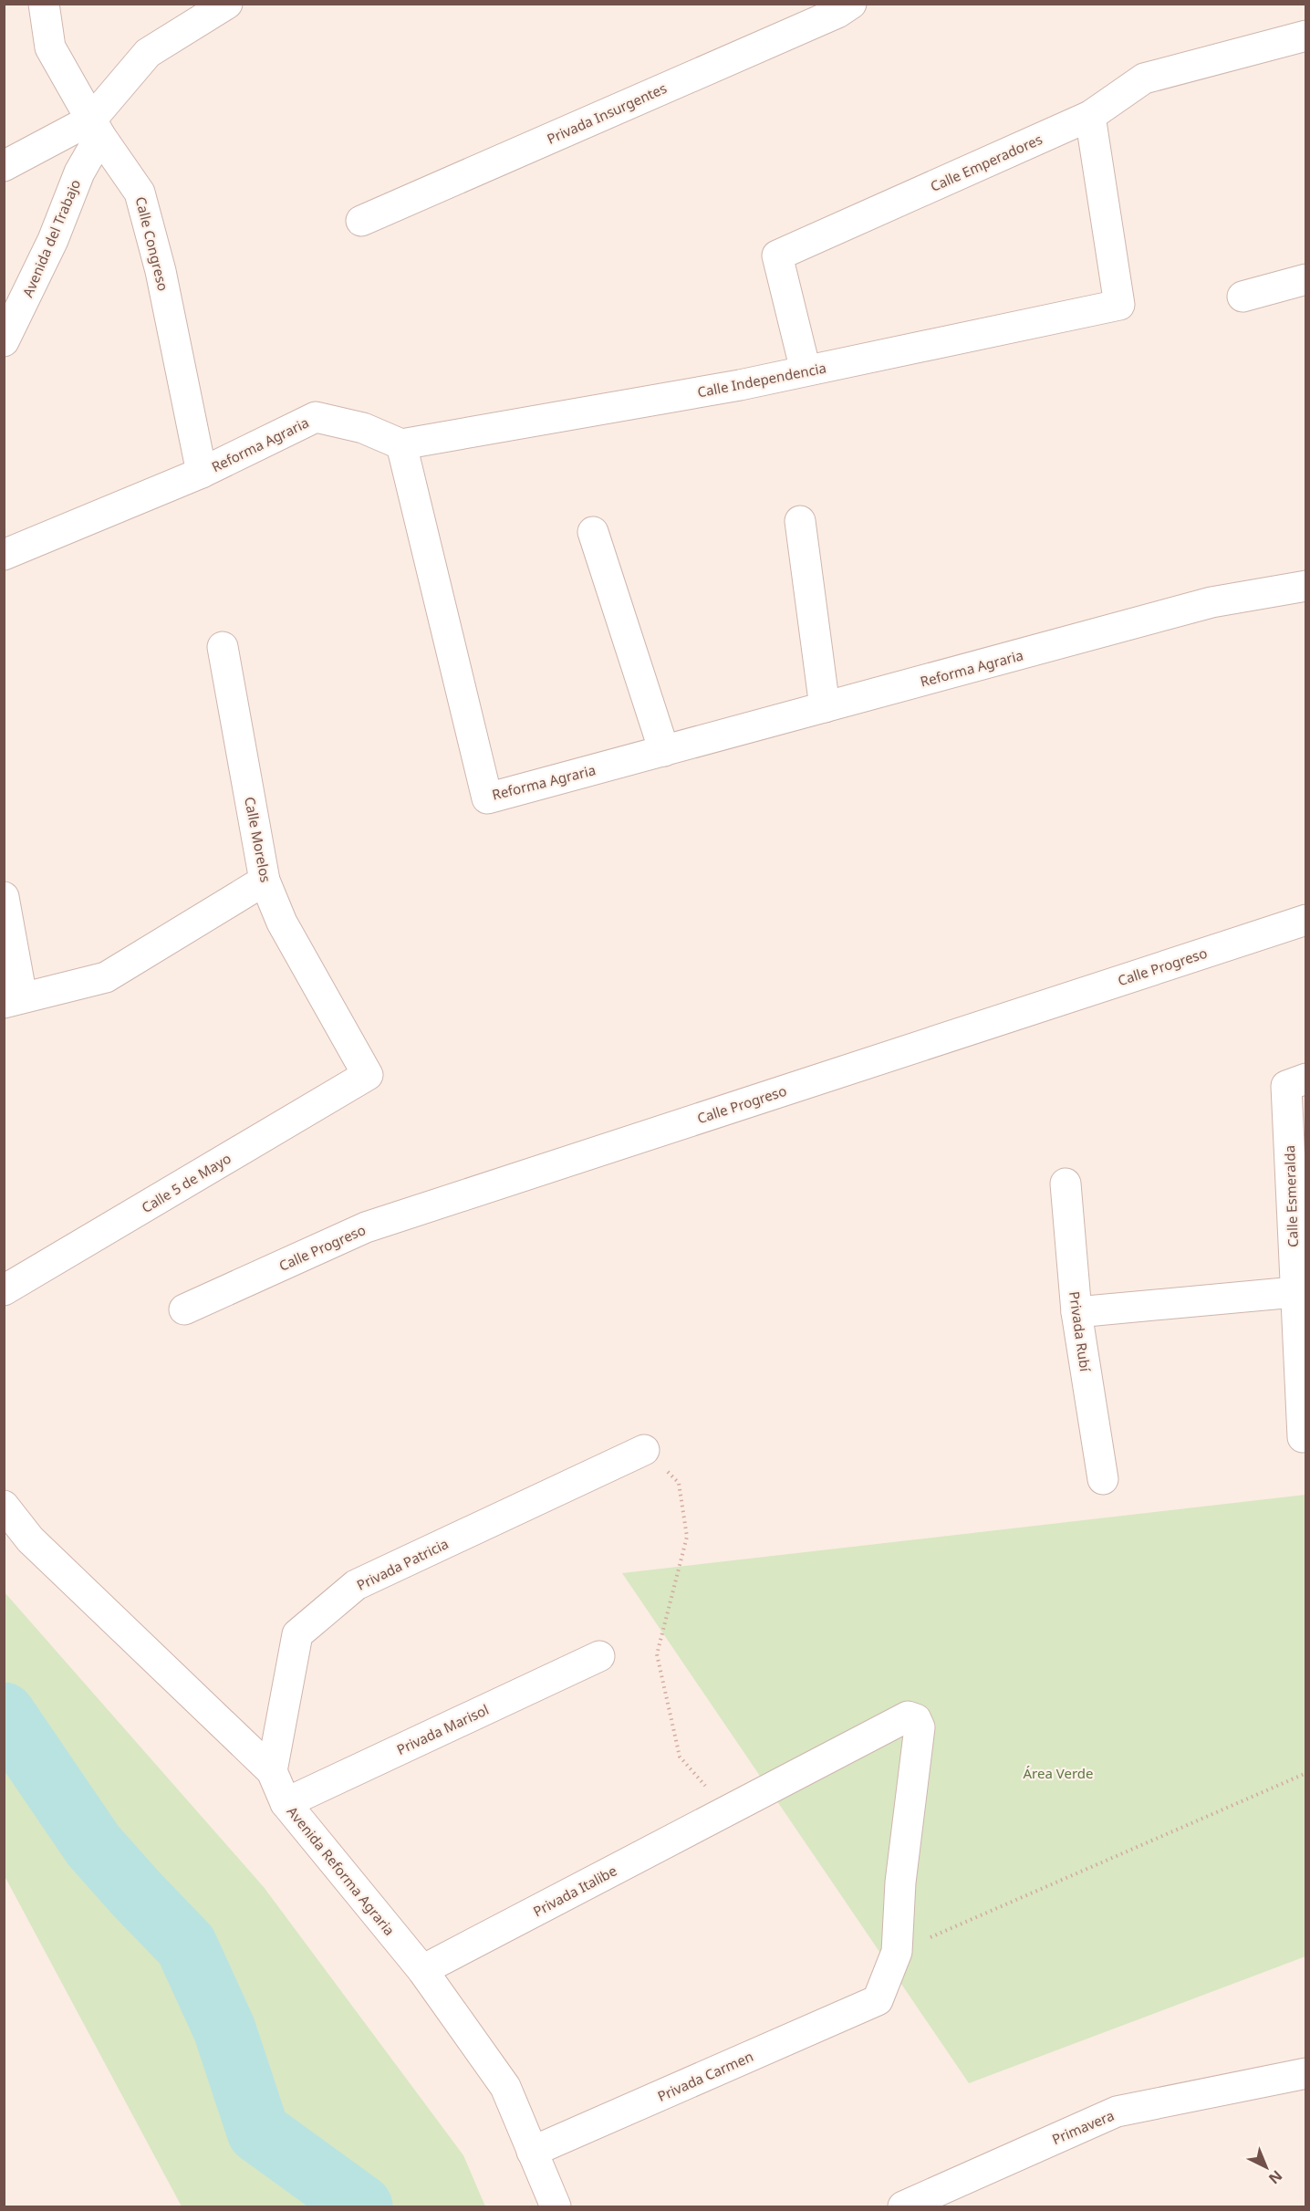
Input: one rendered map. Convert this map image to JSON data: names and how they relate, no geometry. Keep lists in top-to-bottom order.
{
  "streets": {
    "street": [
      "Privada Insurgentes",
      "Calle Emperadores",
      "Avenida del Trabajo",
      "Calle Congreso",
      "Calle Independencia",
      "Reforma Agraria",
      "Calle Morelos",
      "Calle Progreso",
      "Calle 5 de Mayo",
      "Calle Esmeralda",
      "Privada Rubí",
      "Privada Patricia",
      "Privada Marisol",
      "Avenida Reforma Agraria",
      "Privada Italibe",
      "Privada Carmen",
      "Primavera"
    ]
  },
  "crossings": [
    ["Calle Emperadores", "Calle Independencia"],
    ["Avenida del Trabajo", "Calle Congreso"],
    ["Calle Congreso", "Reforma Agraria"],
    ["Calle Independencia", "Reforma Agraria"],
    ["Calle Morelos", "Calle 5 de Mayo"],
    ["Privada Patricia", "Avenida Reforma Agraria"],
    ["Privada Marisol", "Avenida Reforma Agraria"],
    ["Avenida Reforma Agraria", "Privada Italibe"],
    ["Avenida Reforma Agraria", "Privada Carmen"],
    ["Privada Italibe", "Privada Carmen"]
  ],
  "parks": ["Área Verde"],
  "north": "bottom right"
}
